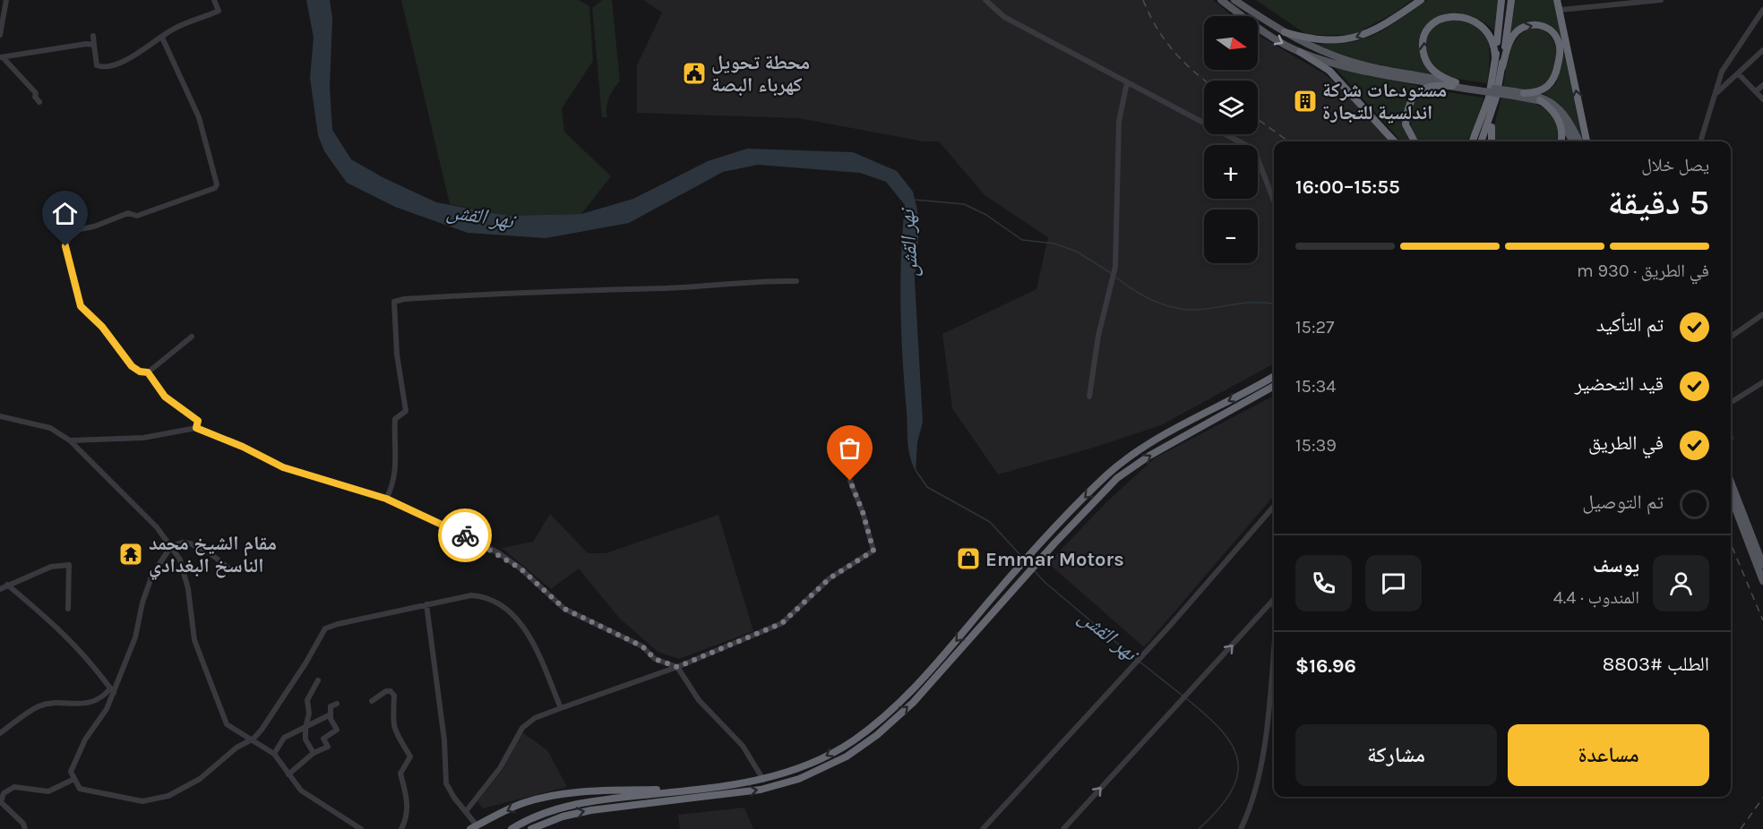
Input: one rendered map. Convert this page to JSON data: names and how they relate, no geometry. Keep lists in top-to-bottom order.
{
  "water": ["نهر القش"],
  "places": {
    "public building": ["محطة تحويل كهرباء البصة"],
    "building": ["مستودعات شركة اندلسية للتجارة"],
    "temple": ["مقام الشيخ محمد الناسخ البغدادي"],
    "shop": ["Emmar Motors"]
  },
  "north": "right",
  "page": {
    "map_buttons": ["+", "−"],
    "heading": ["5 دقيقة", "يصل خلال", "15:55–16:00"],
    "panel": [
      "يوسف",
      "المندوب · 4.4",
      "الطلب #8803",
      "$16.96"
    ],
    "bar": "في الطريق · 930 m",
    "list": [
      ["تم التأكيد", "15:27"],
      ["قيد التحضير", "15:34"],
      ["في الطريق", "15:39"],
      "تم التوصيل"
    ],
    "buttons": ["مساعدة", "مشاركة"]
  }
}
